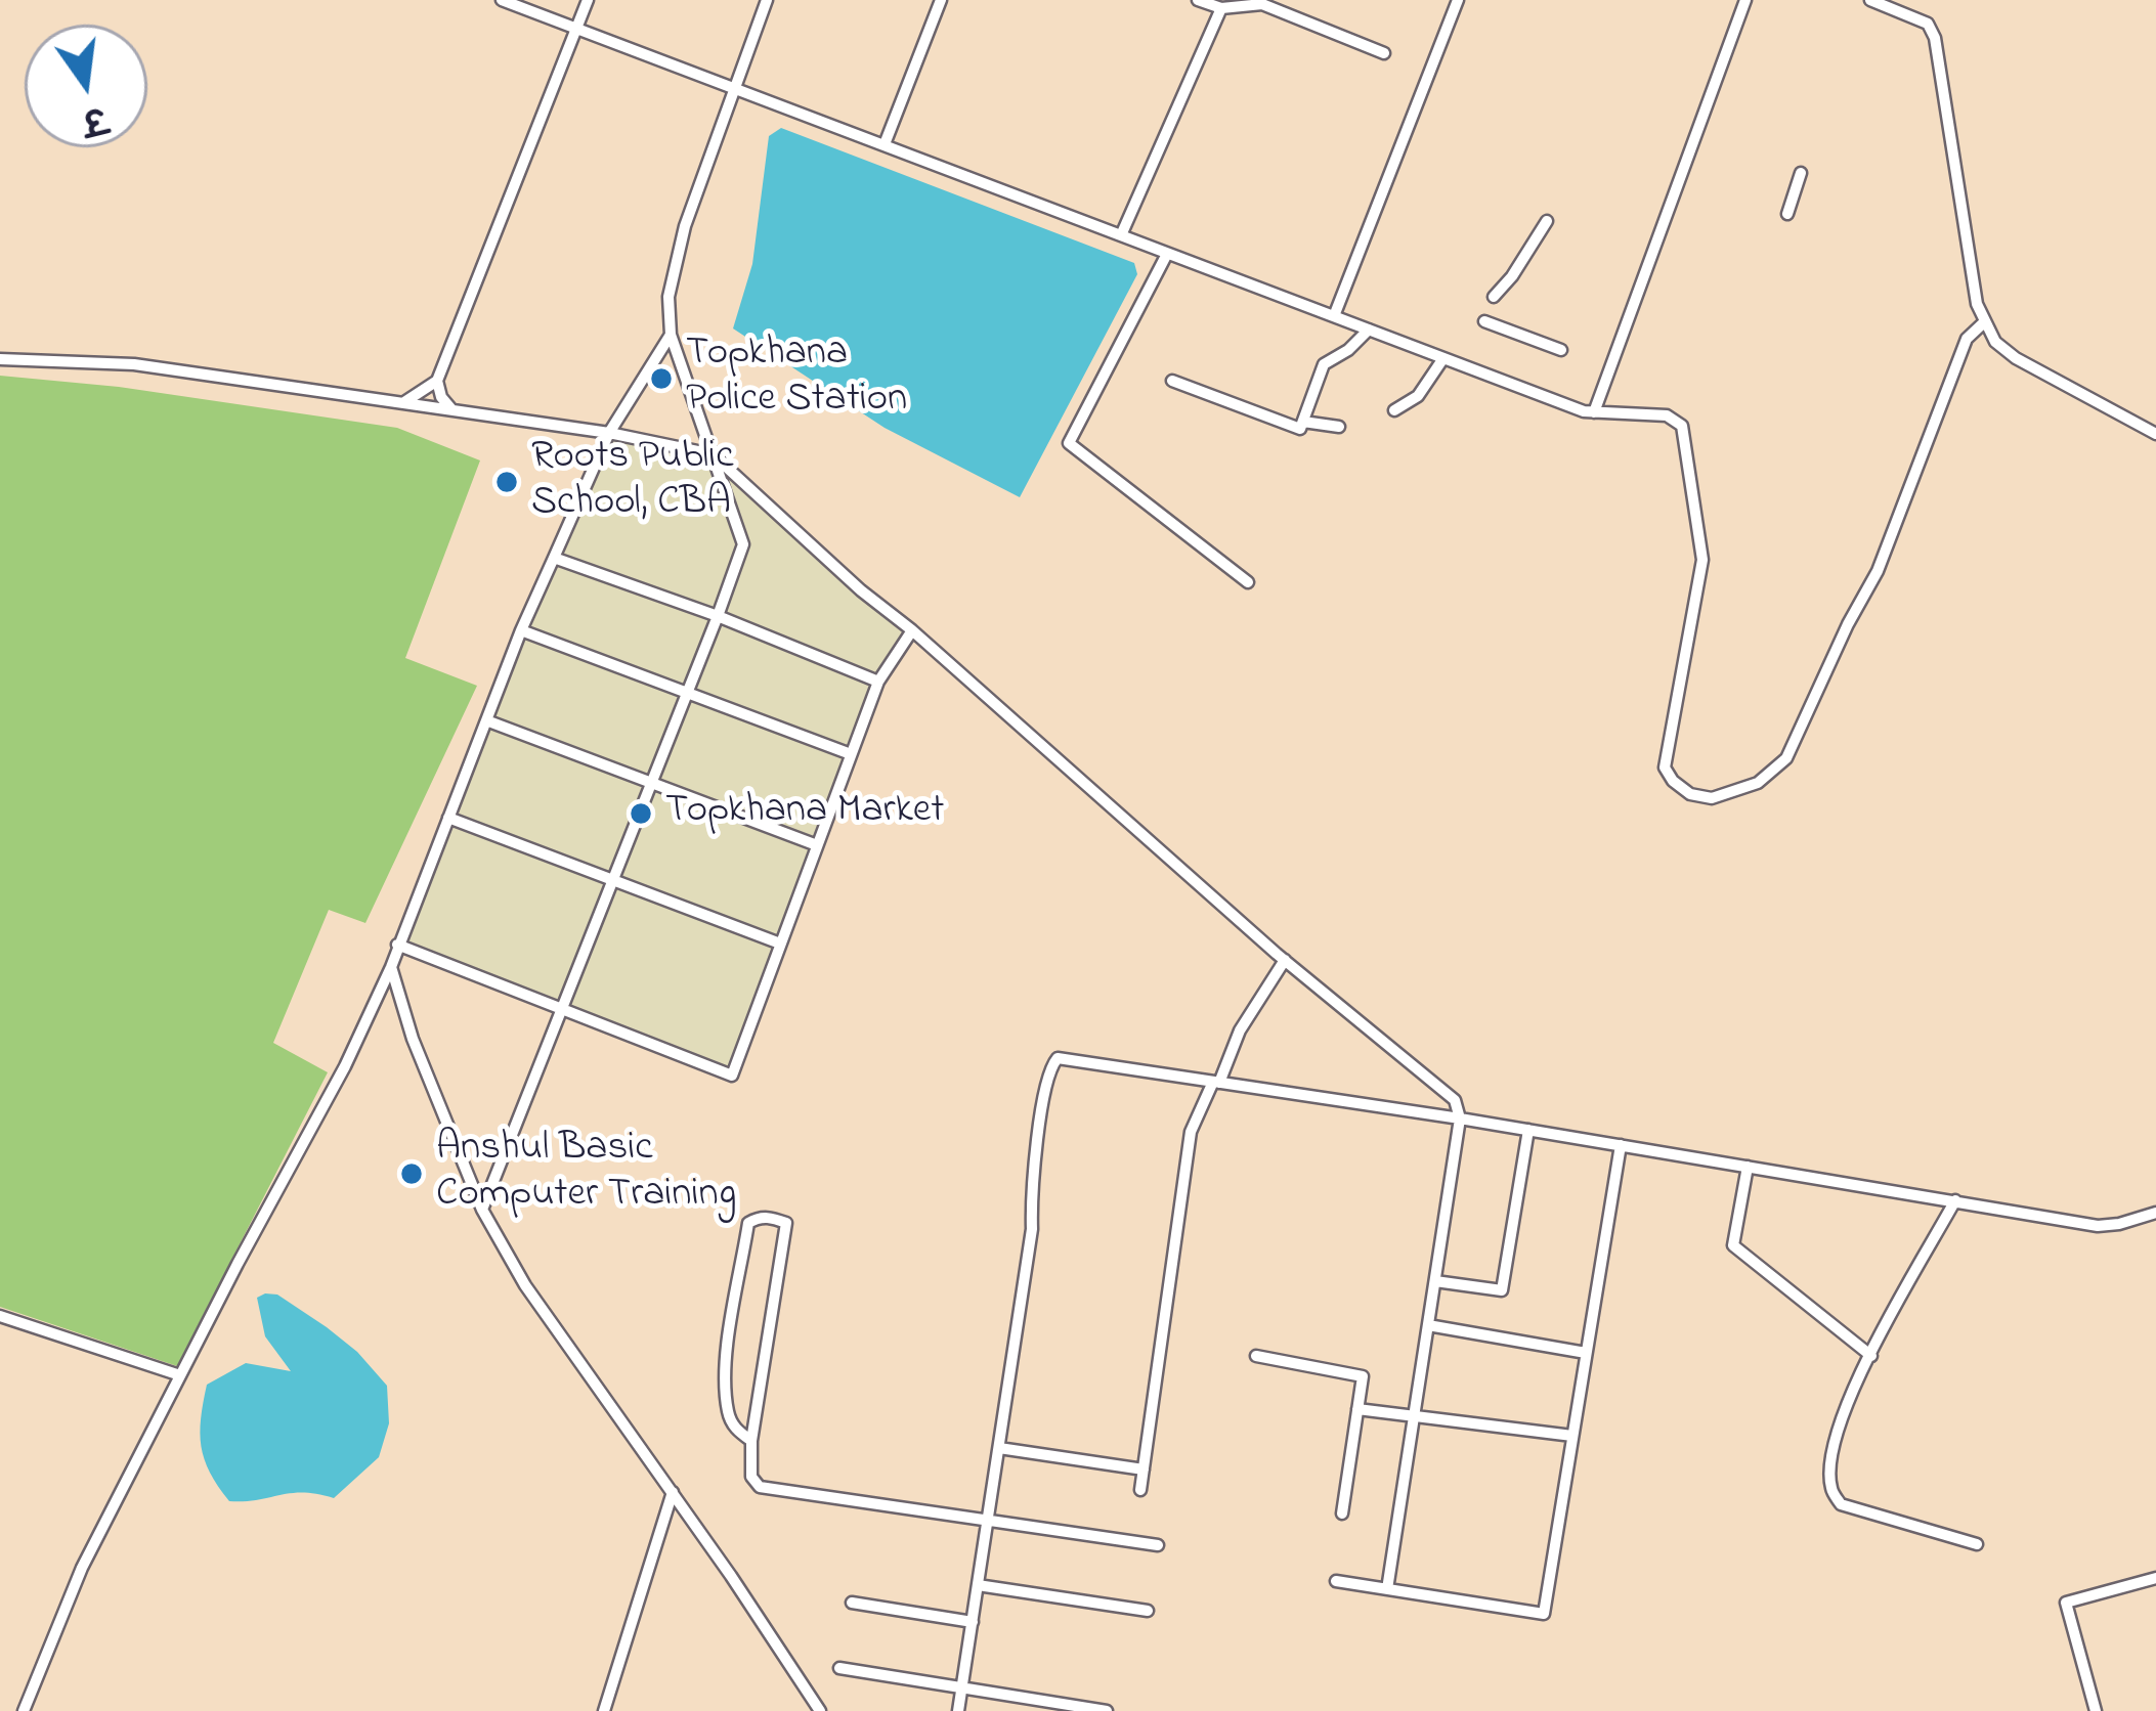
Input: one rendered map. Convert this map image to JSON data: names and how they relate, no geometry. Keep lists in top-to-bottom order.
{
  "places": [
    "Topkhana Police Station",
    "Roots Public School, CBA",
    "Topkhana Market",
    "Anshul Basic Computer Training"
  ],
  "north": "bottom"
}
